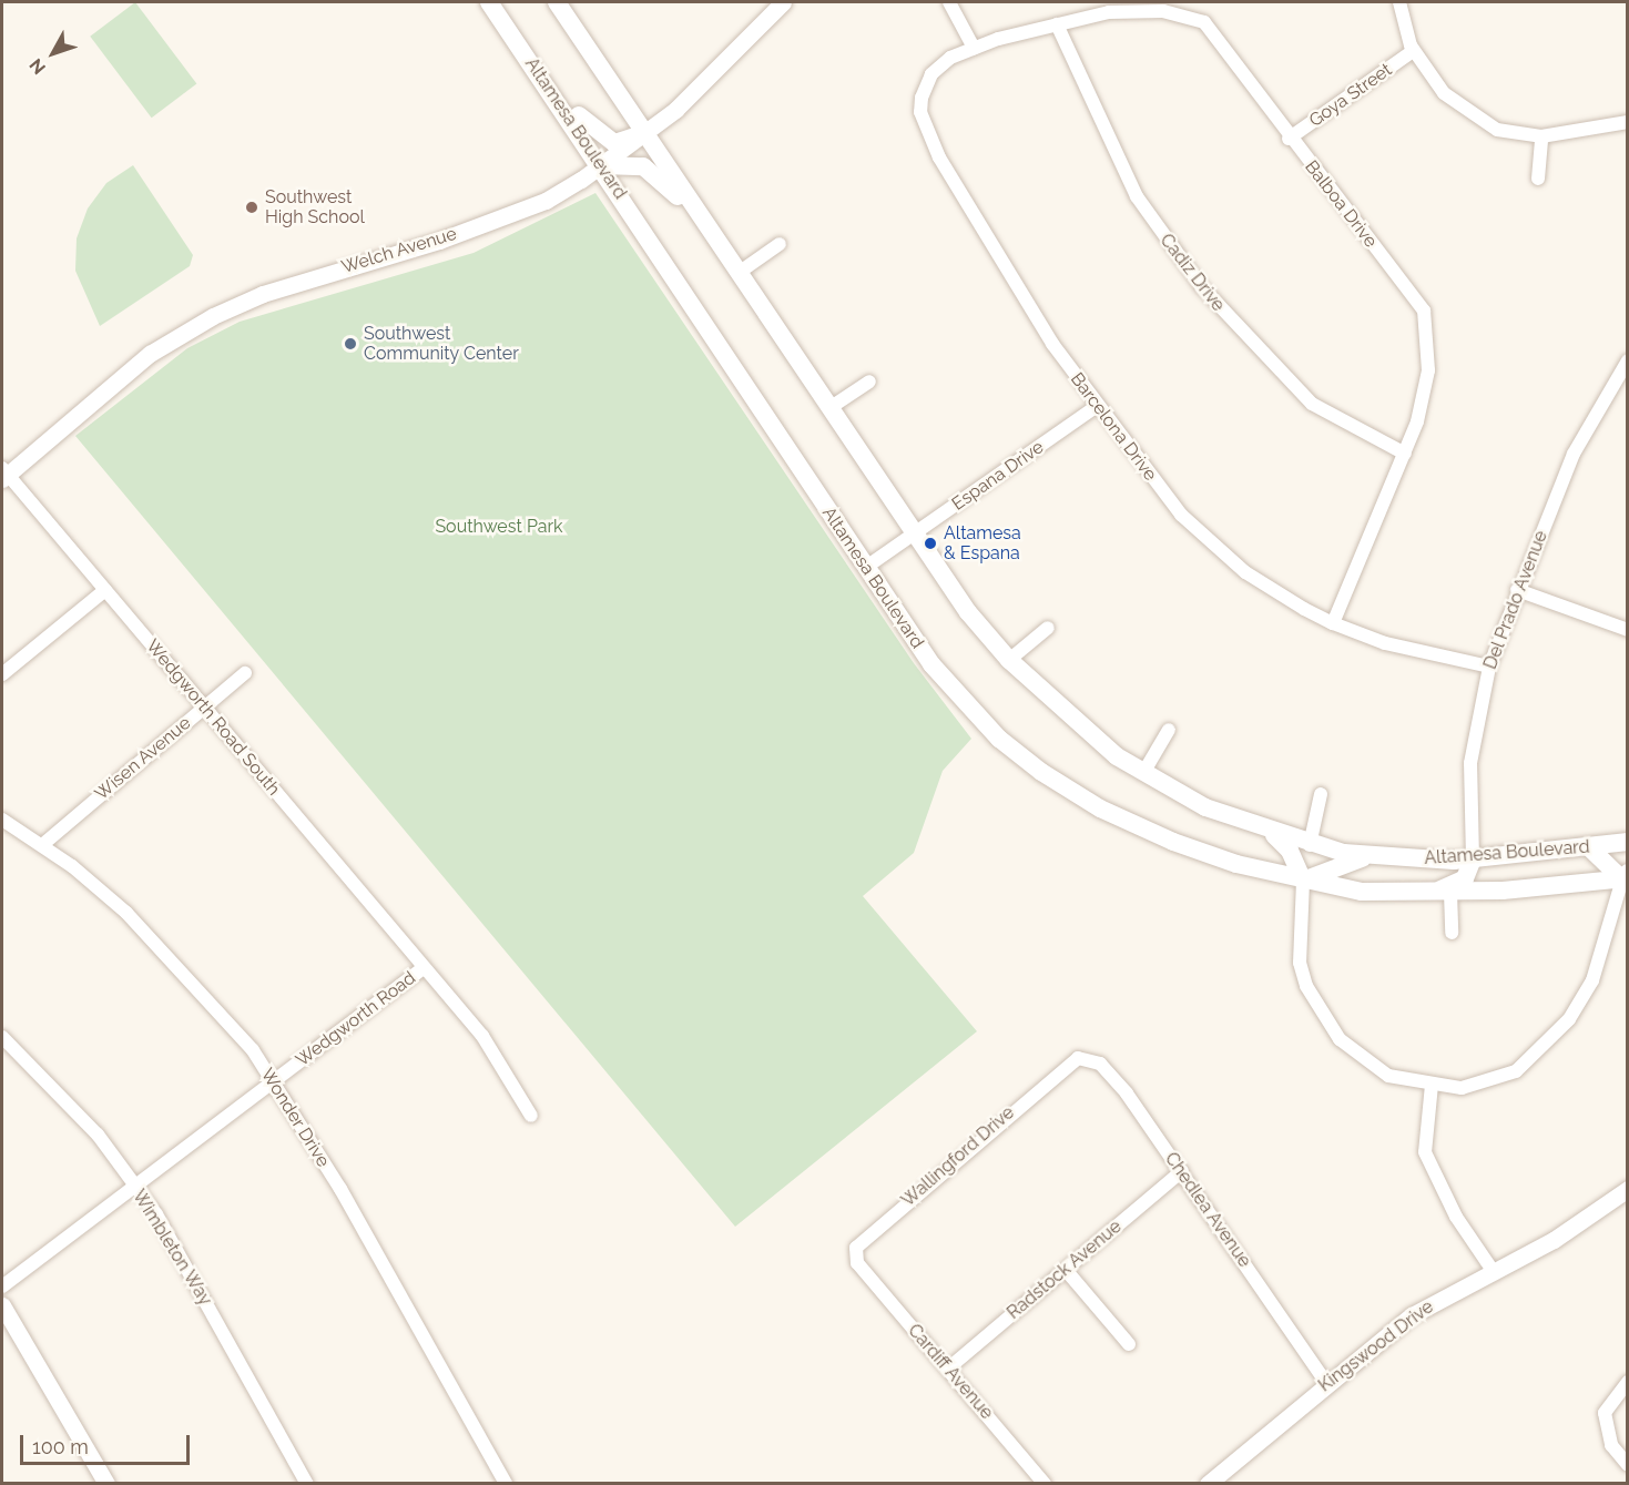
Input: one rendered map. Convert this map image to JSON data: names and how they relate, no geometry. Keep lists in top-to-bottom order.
{
  "streets": {
    "main road": ["Altamesa Boulevard"],
    "street": [
      "Goya Street",
      "Balboa Drive",
      "Welch Avenue",
      "Cadiz Drive",
      "Barcelona Drive",
      "Espana Drive",
      "Del Prado Avenue",
      "Wedgworth Road South",
      "Wisen Avenue",
      "Wedgworth Road",
      "Wonder Drive",
      "Wallingford Drive",
      "Chedlea Avenue",
      "Wimbleton Way",
      "Radstock Avenue",
      "Kingswood Drive",
      "Cardiff Avenue"
    ]
  },
  "crossings": [
    ["Goya Street", "Balboa Drive"],
    ["Altamesa Boulevard", "Welch Avenue"],
    ["Altamesa Boulevard", "Espana Drive"],
    ["Altamesa Boulevard", "Del Prado Avenue"],
    ["Balboa Drive", "Cadiz Drive"],
    ["Balboa Drive", "Barcelona Drive"],
    ["Welch Avenue", "Wedgworth Road South"],
    ["Barcelona Drive", "Espana Drive"],
    ["Barcelona Drive", "Del Prado Avenue"],
    ["Wedgworth Road South", "Wisen Avenue"],
    ["Wedgworth Road South", "Wedgworth Road"],
    ["Wisen Avenue", "Wonder Drive"],
    ["Wedgworth Road", "Wonder Drive"],
    ["Wedgworth Road", "Wimbleton Way"],
    ["Wallingford Drive", "Chedlea Avenue"],
    ["Wallingford Drive", "Cardiff Avenue"],
    ["Chedlea Avenue", "Radstock Avenue"],
    ["Chedlea Avenue", "Kingswood Drive"],
    ["Radstock Avenue", "Cardiff Avenue"]
  ],
  "parks": ["Southwest Park"],
  "places": ["Southwest High School", "Southwest Community Center", "Altamesa & Espana"],
  "scale_bar": "100 m",
  "north": "bottom left"
}
